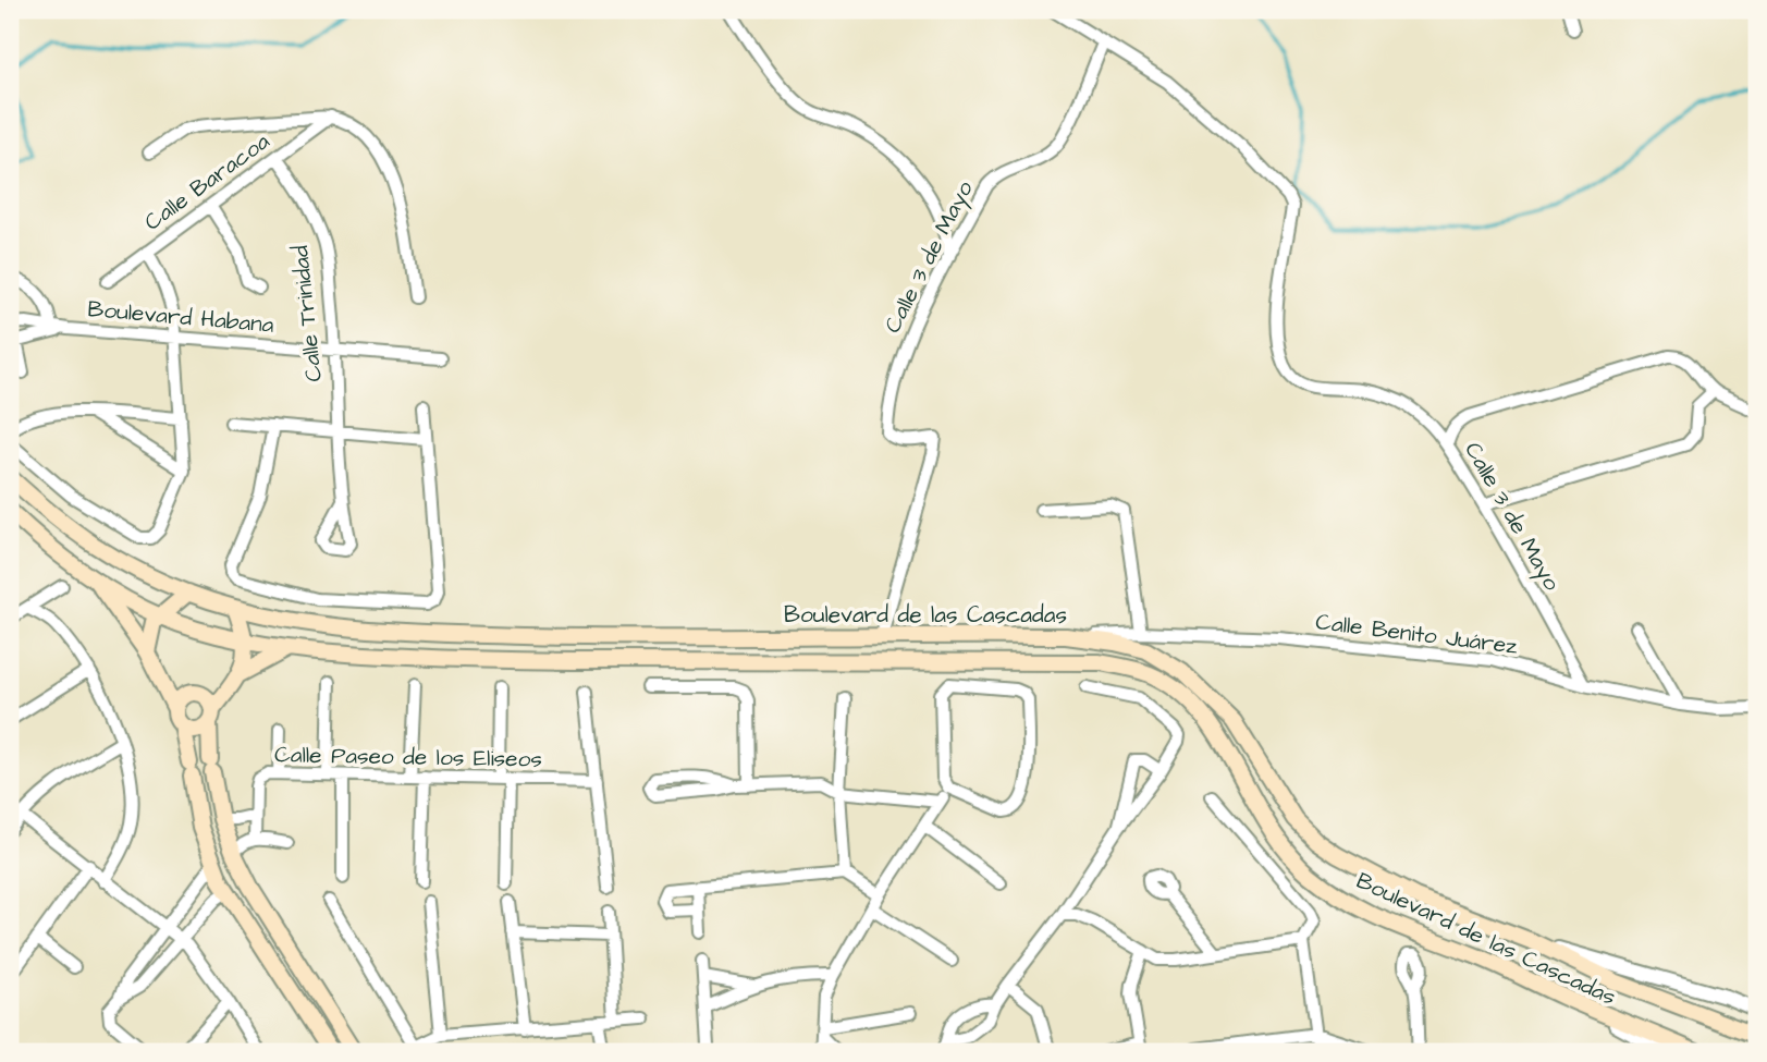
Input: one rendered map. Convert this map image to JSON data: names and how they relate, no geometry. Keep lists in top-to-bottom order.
{
  "streets": {
    "main road": ["Boulevard de las Cascadas"],
    "street": [
      "Calle Baracoa",
      "Calle 3 de Mayo",
      "Calle Trinidad",
      "Boulevard Habana",
      "Calle Benito Juárez",
      "Calle Paseo de los Eliseos"
    ]
  },
  "crossings": [
    ["Calle Baracoa", "Calle Trinidad"],
    ["Calle 3 de Mayo", "Boulevard de las Cascadas"],
    ["Calle 3 de Mayo", "Calle Benito Juárez"],
    ["Calle Trinidad", "Boulevard Habana"],
    ["Boulevard de las Cascadas", "Calle Benito Juárez"]
  ]
}
